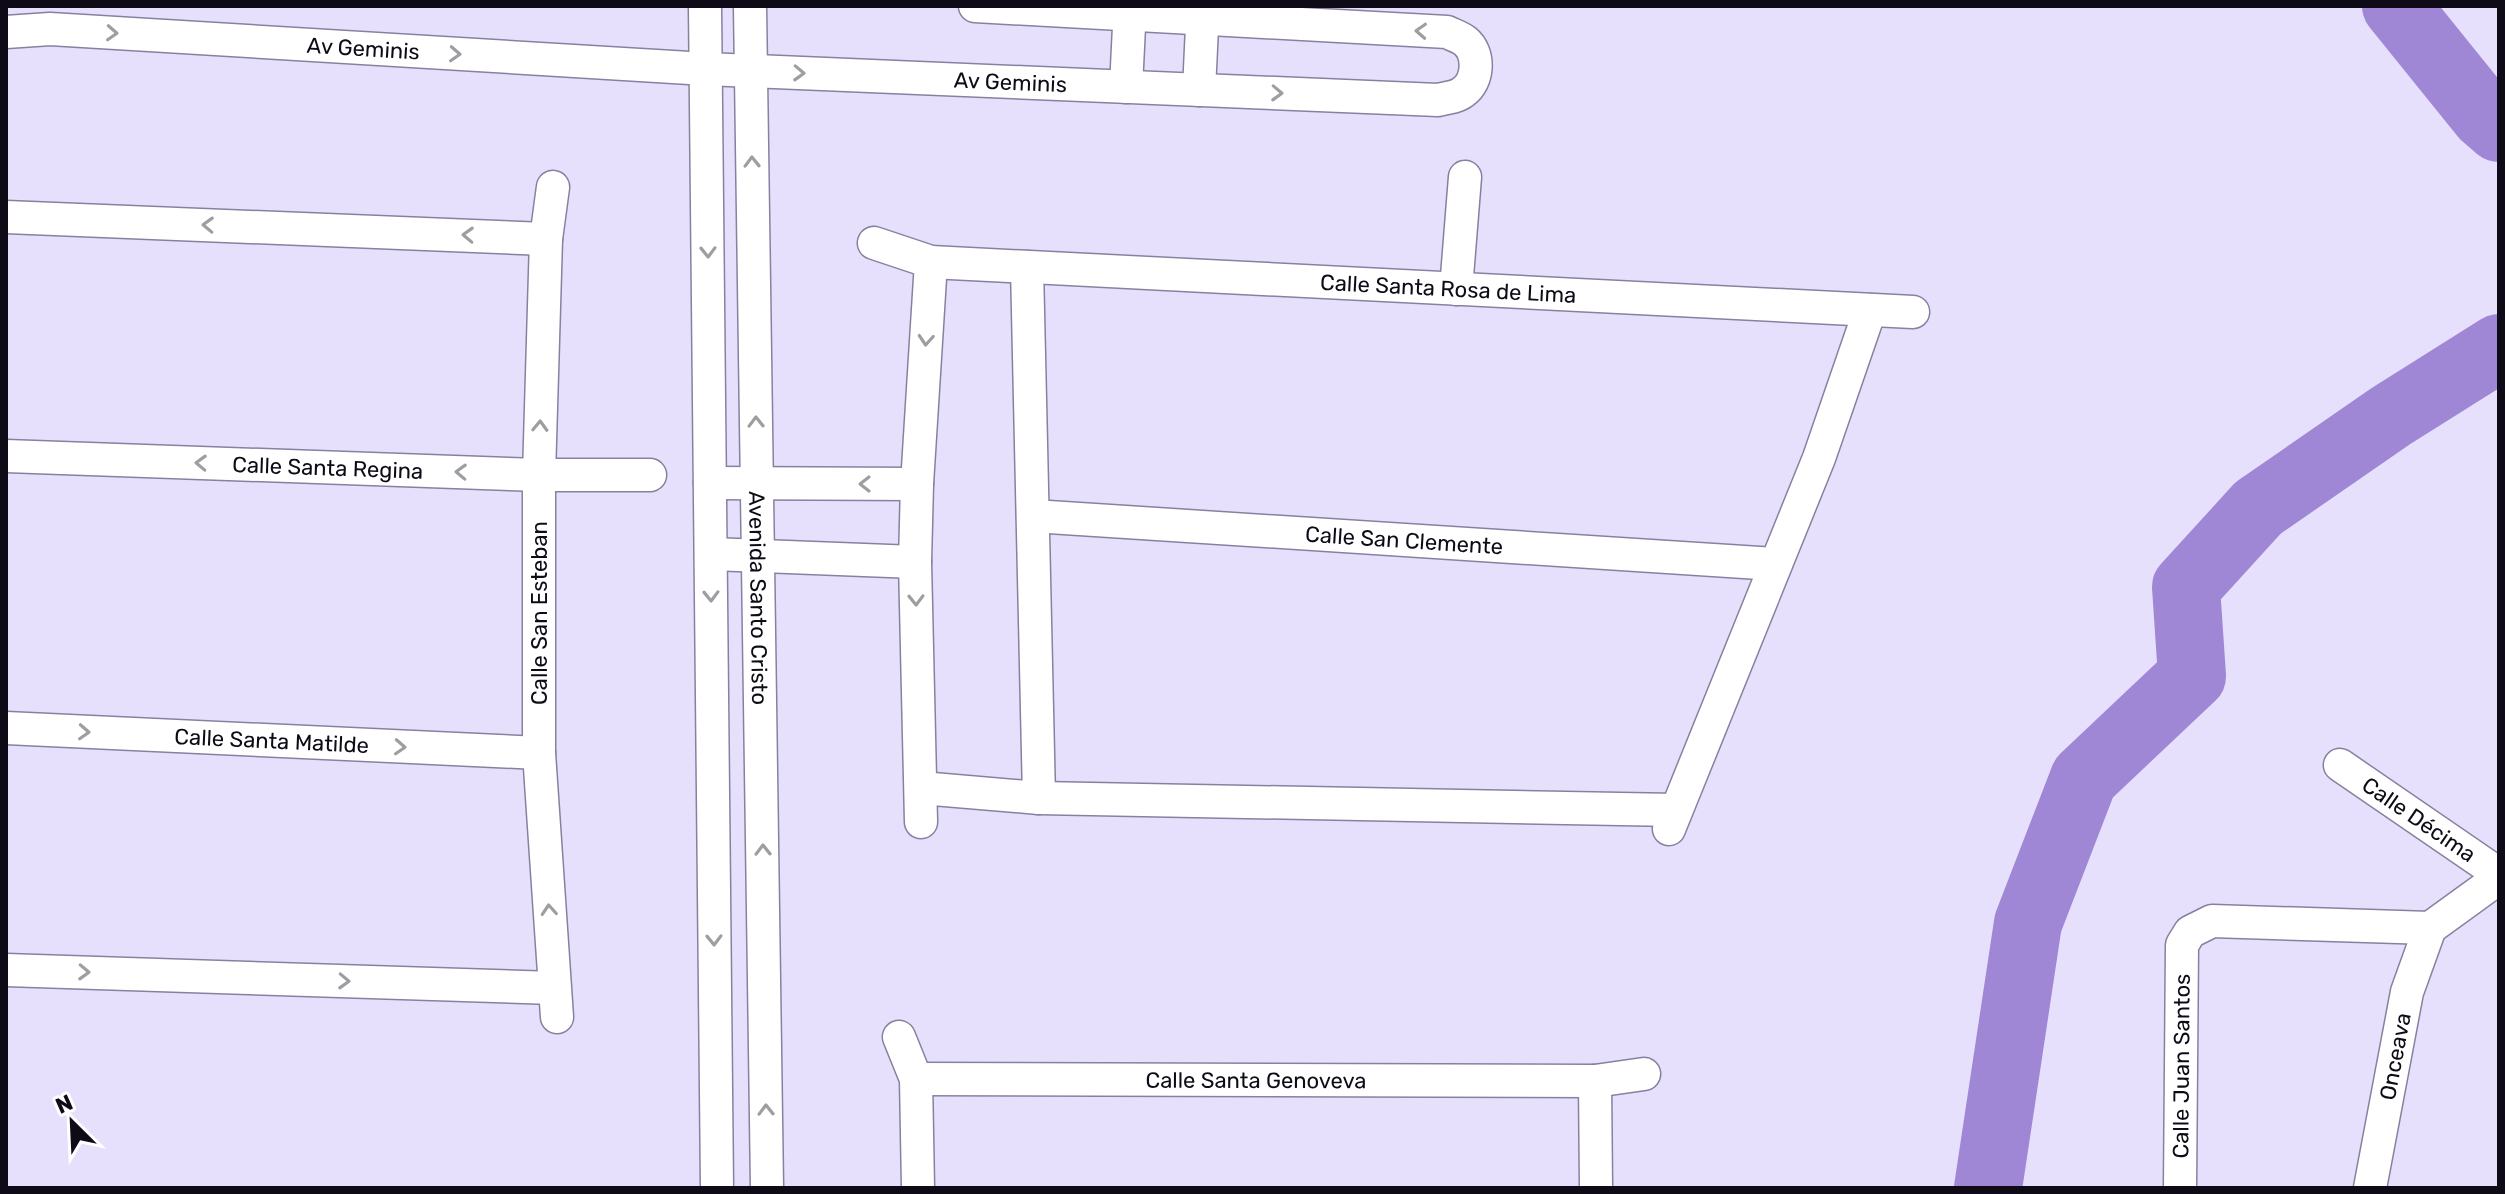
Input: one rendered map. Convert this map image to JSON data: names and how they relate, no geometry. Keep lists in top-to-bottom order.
{
  "streets": {
    "street": [
      "Av Geminis",
      "Calle Santa Rosa de Lima",
      "Calle Santa Regina",
      "Calle San Clemente",
      "Avenida Santo Cristo",
      "Calle San Esteban",
      "Calle Santa Matilde",
      "Calle Décima",
      "Onceava",
      "Calle Juan Santos",
      "Calle Santa Genoveva"
    ]
  },
  "crossings": [
    ["Av Geminis", "Avenida Santo Cristo"],
    ["Calle Santa Regina", "Calle San Esteban"],
    ["Calle San Esteban", "Calle Santa Matilde"],
    ["Calle Décima", "Onceava"],
    ["Calle Décima", "Calle Juan Santos"],
    ["Onceava", "Calle Juan Santos"]
  ],
  "one_way": ["Calle Santa Matilde"],
  "north": "top left"
}
